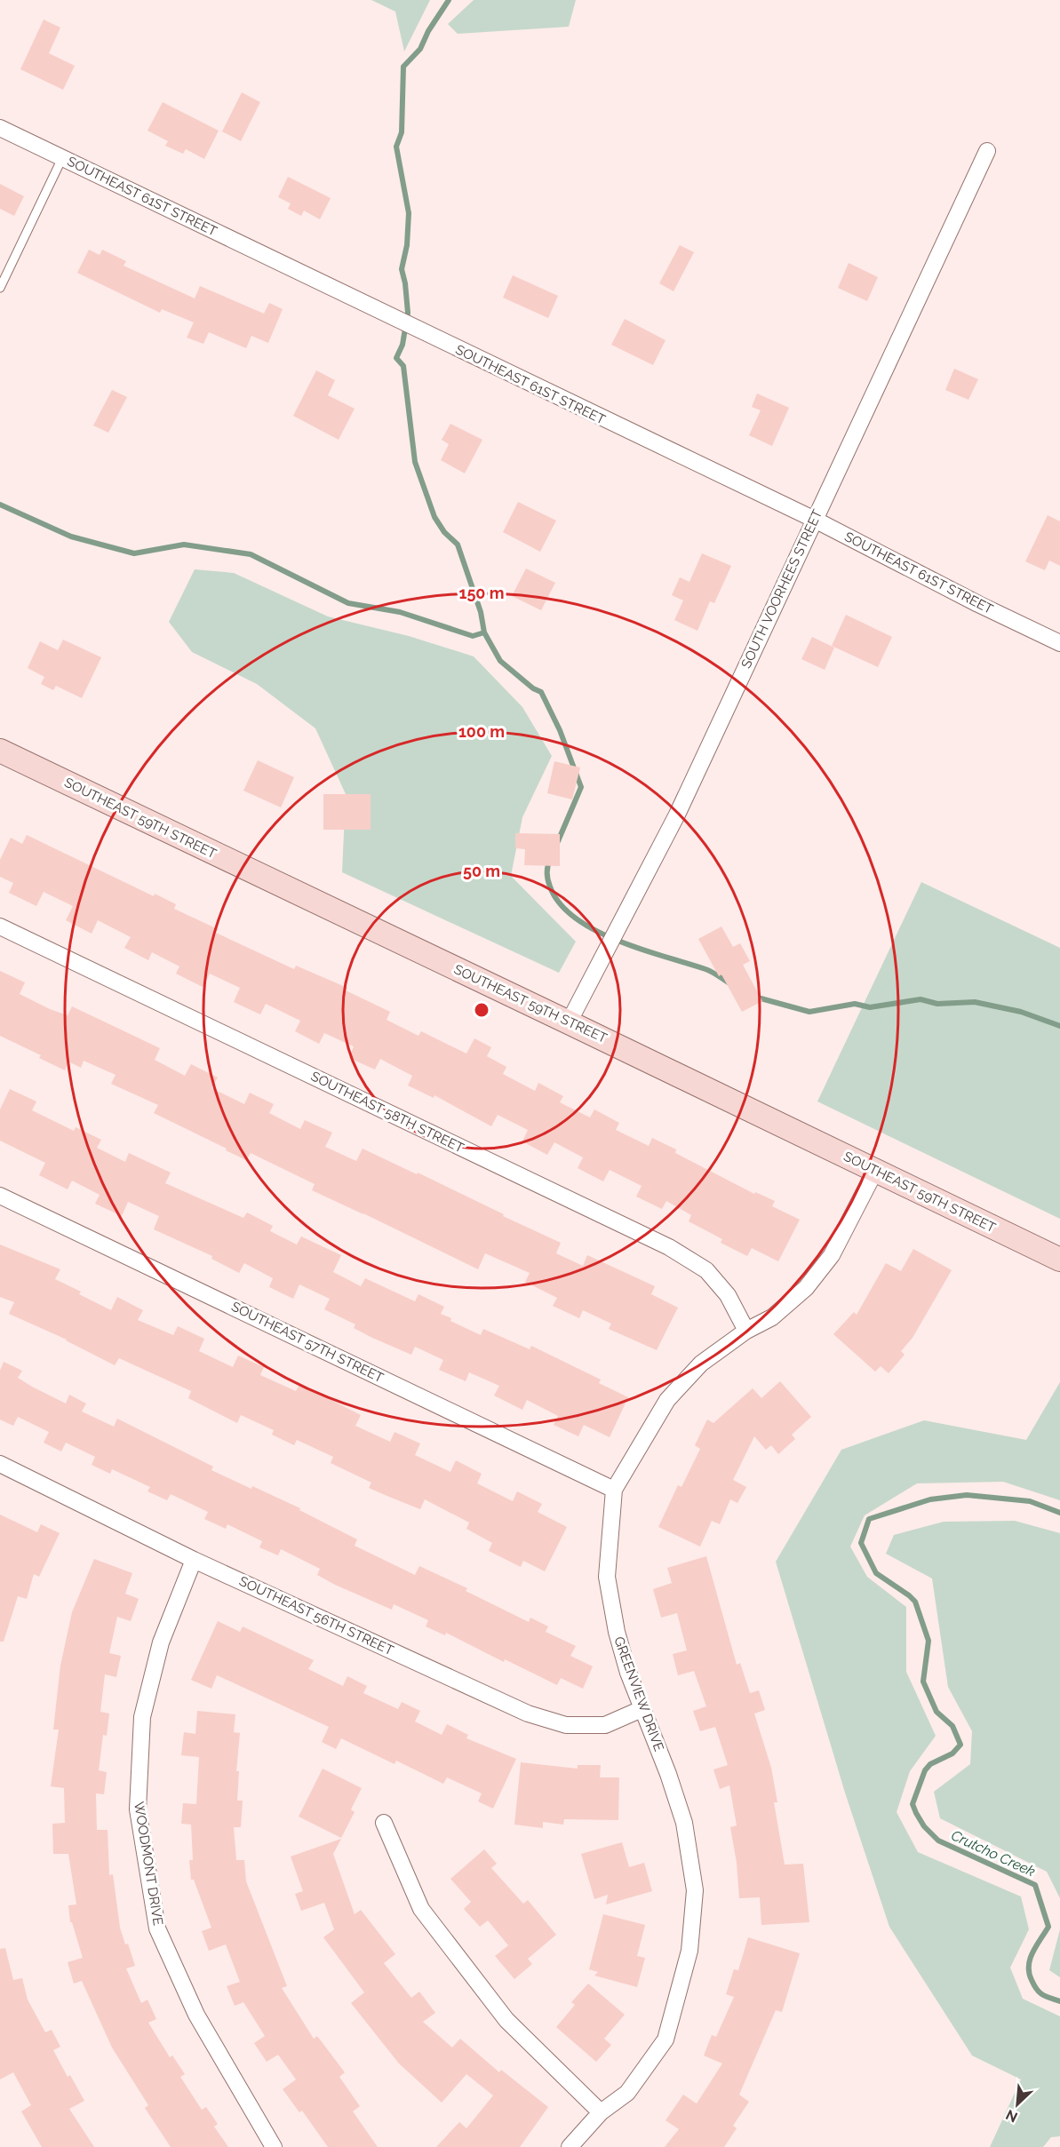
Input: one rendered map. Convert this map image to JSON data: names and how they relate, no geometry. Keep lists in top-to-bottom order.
{
  "streets": {
    "main road": ["SOUTHEAST 59TH STREET"],
    "street": [
      "SOUTHEAST 61ST STREET",
      "SOUTH VOORHEES STREET",
      "SOUTHEAST 58TH STREET",
      "SOUTHEAST 57TH STREET",
      "SOUTHEAST 56TH STREET",
      "GREENVIEW DRIVE",
      "WOODMONT DRIVE"
    ]
  },
  "crossings": [
    ["SOUTHEAST 61ST STREET", "SOUTH VOORHEES STREET"],
    ["SOUTH VOORHEES STREET", "SOUTHEAST 59TH STREET"],
    ["SOUTHEAST 59TH STREET", "GREENVIEW DRIVE"],
    ["SOUTHEAST 58TH STREET", "GREENVIEW DRIVE"],
    ["SOUTHEAST 57TH STREET", "GREENVIEW DRIVE"],
    ["SOUTHEAST 56TH STREET", "GREENVIEW DRIVE"],
    ["SOUTHEAST 56TH STREET", "WOODMONT DRIVE"]
  ],
  "water": ["Crutcho Creek"],
  "north": "bottom left",
  "rings": ["150 m", "100 m", "50 m"]
}
